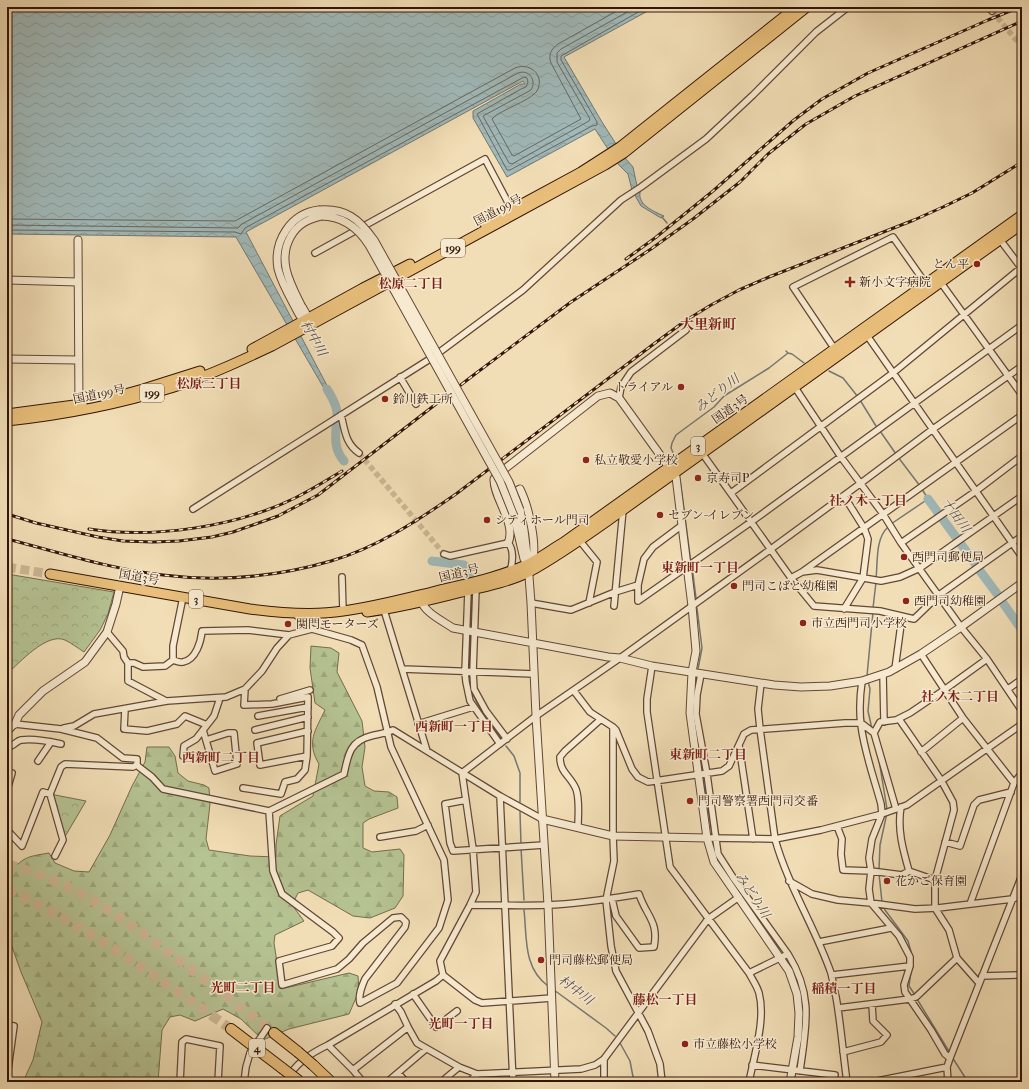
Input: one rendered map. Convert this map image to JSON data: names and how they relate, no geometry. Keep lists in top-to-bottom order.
{
  "streets": {
    "highway": [
      "国道199号",
      "199",
      "国道3号",
      "3",
      "4"
    ]
  },
  "districts": [
    "松原二丁目",
    "大里新町",
    "松原三丁目",
    "社ノ木一丁目",
    "東新町一丁目",
    "社ノ木二丁目",
    "西新町一丁目",
    "東新町二丁目",
    "西新町二丁目",
    "光町二丁目",
    "稲積一丁目",
    "藤松一丁目",
    "光町一丁目"
  ],
  "water": ["村中川", "みどり川", "十田川"],
  "places": {
    "other": [
      "とん平",
      "トライアル",
      "鈴川鉄工所",
      "私立敬愛小学校",
      "京寿司P",
      "セブン-イレブン",
      "シティホール門司",
      "西門司郵便局",
      "門司こばと幼稚園",
      "西門司幼稚園",
      "市立西門司小学校",
      "関門モーターズ",
      "門司警察署西門司交番",
      "花かご保育園",
      "門司藤松郵便局",
      "市立藤松小学校"
    ],
    "health": ["新小文字病院"]
  }
}
